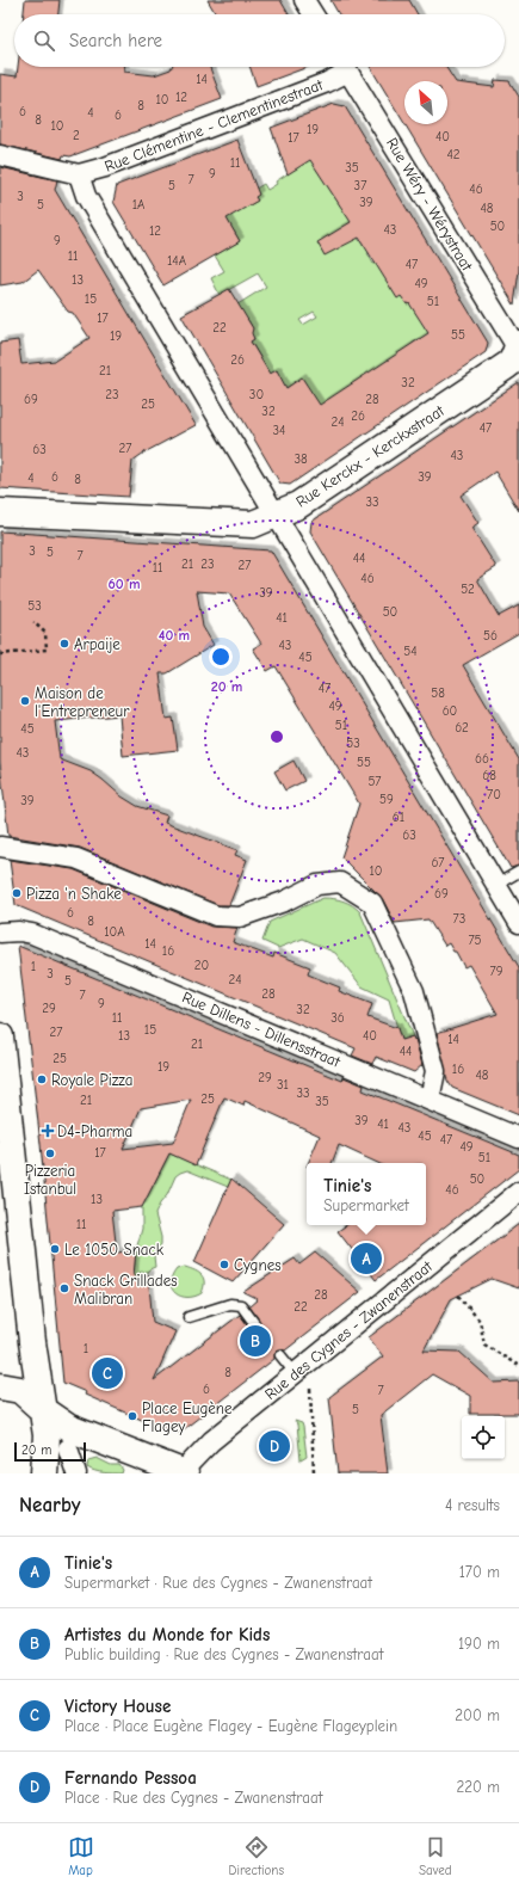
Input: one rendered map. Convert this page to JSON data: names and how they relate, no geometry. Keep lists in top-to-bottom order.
{
  "streets": {
    "street": [
      "Rue Clémentine - Clementinestraat",
      "Rue Wéry - Wérystraat",
      "Rue Kerckx - Kerckxstraat",
      "Rue Dillens - Dillensstraat",
      "Rue des Cygnes - Zwanenstraat"
    ]
  },
  "crossings": [
    ["Rue Wéry - Wérystraat", "Rue Kerckx - Kerckxstraat"]
  ],
  "places": {
    "other": [
      "Arpaije",
      "Maison de l'Entrepreneur",
      "Pizza 'n Shake",
      "Royale Pizza",
      "Pizzeria Istanbul",
      "Le 1050 Snack",
      "Cygnes",
      "Snack Grillades Malibran",
      "Place Eugène Flagey"
    ],
    "health": ["D4-Pharma"]
  },
  "house_numbers": [
    "14",
    "12",
    "10",
    "8",
    "6",
    "4",
    "6",
    "8",
    "10",
    "19",
    "2",
    "40",
    "17",
    "42",
    "11",
    "35",
    "9",
    "7",
    "5",
    "37",
    "46",
    "3",
    "39",
    "5",
    "1A",
    "48",
    "50",
    "43",
    "12",
    "9",
    "11",
    "14A",
    "47",
    "13",
    "49",
    "15",
    "51",
    "17",
    "22",
    "55",
    "19",
    "26",
    "21",
    "32",
    "23",
    "30",
    "69",
    "28",
    "25",
    "32",
    "26",
    "24",
    "47",
    "34",
    "27",
    "63",
    "43",
    "38",
    "6",
    "39",
    "4",
    "8",
    "33",
    "3",
    "5",
    "7",
    "44",
    "21",
    "23",
    "27",
    "11",
    "46",
    "52",
    "39",
    "53",
    "50",
    "41",
    "56",
    "43",
    "54",
    "45",
    "47",
    "58",
    "49",
    "60",
    "51",
    "62",
    "45",
    "53",
    "43",
    "66",
    "55",
    "68",
    "57",
    "70",
    "59",
    "39",
    "61",
    "63",
    "67",
    "10",
    "69",
    "6",
    "73",
    "8",
    "10A",
    "75",
    "14",
    "16",
    "20",
    "1",
    "79",
    "3",
    "24",
    "5",
    "28",
    "7",
    "9",
    "29",
    "32",
    "11",
    "36",
    "15",
    "27",
    "13",
    "40",
    "14",
    "21",
    "44",
    "25",
    "19",
    "16",
    "48",
    "29",
    "31",
    "33",
    "25",
    "21",
    "35",
    "39",
    "41",
    "43",
    "45",
    "47",
    "49",
    "17",
    "51",
    "50",
    "46",
    "13",
    "11",
    "28",
    "22",
    "1",
    "8",
    "6",
    "7",
    "5"
  ],
  "scale_bar": "20 m",
  "north": "top left",
  "page": {
    "search": "Search here",
    "popup": ["Tinie's", "Supermarket"],
    "pins": [
      "A",
      "B",
      "C",
      "D"
    ],
    "scale": "20 m",
    "heading": ["Nearby", "4 results"],
    "list": [
      {
        "mark": "A",
        "name": "Tinie's",
        "note": "Supermarket · Rue des Cygnes - Zwanenstraat",
        "value": "170 m"
      },
      {
        "mark": "B",
        "name": "Artistes du Monde for Kids",
        "note": "Public building · Rue des Cygnes - Zwanenstraat",
        "value": "190 m"
      },
      {
        "mark": "C",
        "name": "Victory House",
        "note": "Place · Place Eugène Flagey - Eugène Flageyplein",
        "value": "200 m"
      },
      {
        "mark": "D",
        "name": "Fernando Pessoa",
        "note": "Place · Rue des Cygnes - Zwanenstraat",
        "value": "220 m"
      }
    ],
    "nav": ["Map", "Directions", "Saved"]
  },
  "rings": ["60 m", "40 m", "20 m"]
}
